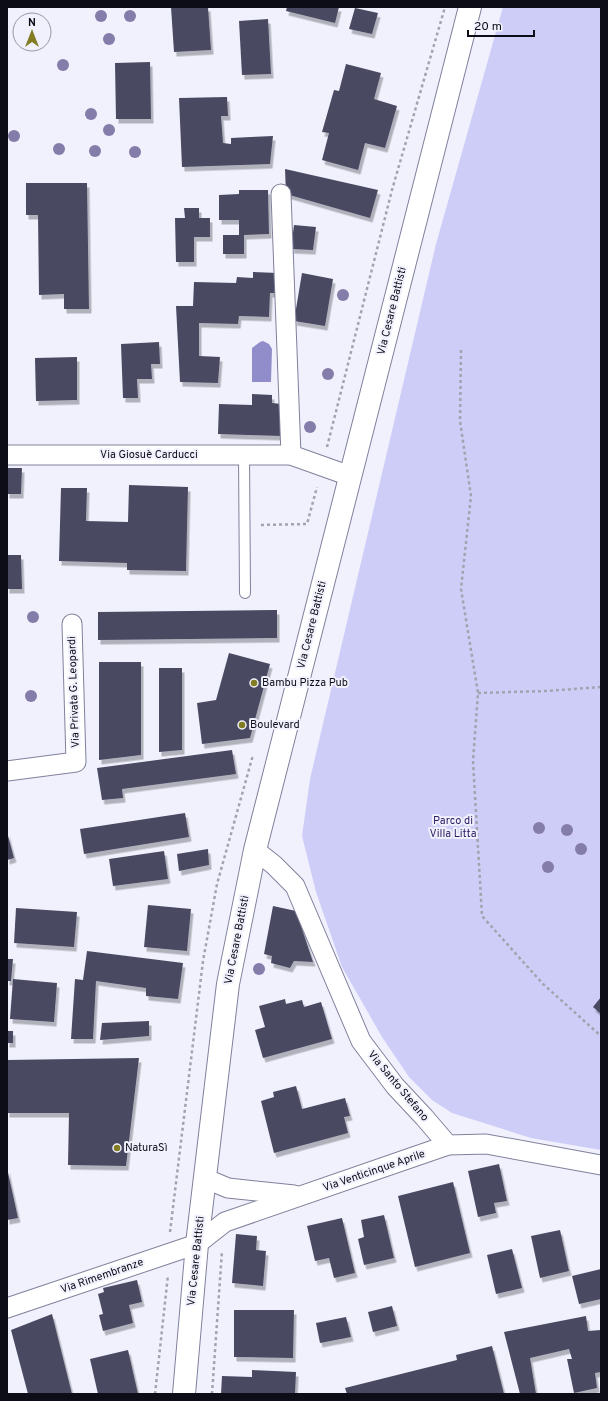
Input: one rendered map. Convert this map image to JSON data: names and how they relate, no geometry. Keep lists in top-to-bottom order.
{
  "streets": {
    "main road": ["Via Cesare Battisti"],
    "street": [
      "Via Giosuè Carducci",
      "Via Privata G. Leopardi",
      "Via Santo Stefano",
      "Via Venticinque Aprile",
      "Via Rimembranze"
    ]
  },
  "crossings": [
    ["Via Cesare Battisti", "Via Giosuè Carducci"],
    ["Via Cesare Battisti", "Via Santo Stefano"],
    ["Via Cesare Battisti", "Via Venticinque Aprile"],
    ["Via Cesare Battisti", "Via Rimembranze"],
    ["Via Santo Stefano", "Via Venticinque Aprile"],
    ["Via Venticinque Aprile", "Via Rimembranze"]
  ],
  "parks": ["Parco di Villa Litta"],
  "places": ["Bambu Pizza Pub", "Boulevard", "NaturaSì"],
  "scale_bar": "20 m",
  "north": "top"
}
